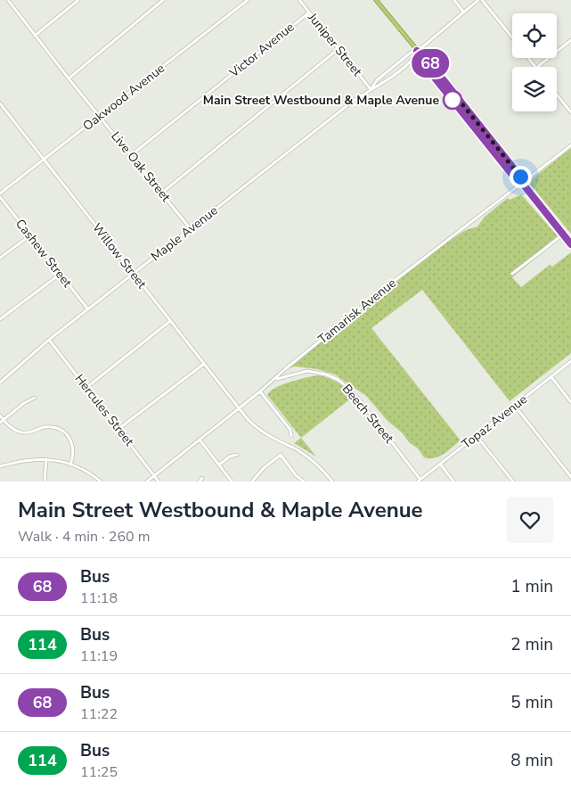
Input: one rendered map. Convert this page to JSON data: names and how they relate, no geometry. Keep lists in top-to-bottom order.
{
  "streets": {
    "street": [
      "Juniper Street",
      "Victor Avenue",
      "Oakwood Avenue",
      "Live Oak Street",
      "Maple Avenue",
      "Cashew Street",
      "Willow Street",
      "Tamarisk Avenue",
      "Hercules Street",
      "Beech Street",
      "Topaz Avenue"
    ]
  },
  "crossings": [
    ["Juniper Street", "Victor Avenue"],
    ["Juniper Street", "Maple Avenue"],
    ["Victor Avenue", "Live Oak Street"],
    ["Oakwood Avenue", "Live Oak Street"],
    ["Oakwood Avenue", "Cashew Street"],
    ["Oakwood Avenue", "Willow Street"],
    ["Live Oak Street", "Maple Avenue"],
    ["Maple Avenue", "Cashew Street"],
    ["Maple Avenue", "Willow Street"],
    ["Maple Avenue", "Hercules Street"],
    ["Willow Street", "Tamarisk Avenue"],
    ["Tamarisk Avenue", "Hercules Street"],
    ["Tamarisk Avenue", "Beech Street"],
    ["Beech Street", "Topaz Avenue"]
  ],
  "places": ["Main Street Westbound & Maple Avenue"],
  "lines": ["bus line 68"],
  "page": {
    "on_map": "68",
    "heading": ["Main Street Westbound & Maple Avenue", "Walk · 4 min · 260 m"],
    "list": [
      {
        "mark": "68",
        "name": "Bus",
        "note": "11:18",
        "value": "1 min"
      },
      {
        "mark": "114",
        "name": "Bus",
        "note": "11:19",
        "value": "2 min"
      },
      {
        "mark": "68",
        "name": "Bus",
        "note": "11:22",
        "value": "5 min"
      },
      {
        "mark": "114",
        "name": "Bus",
        "note": "11:25",
        "value": "8 min"
      }
    ]
  }
}
